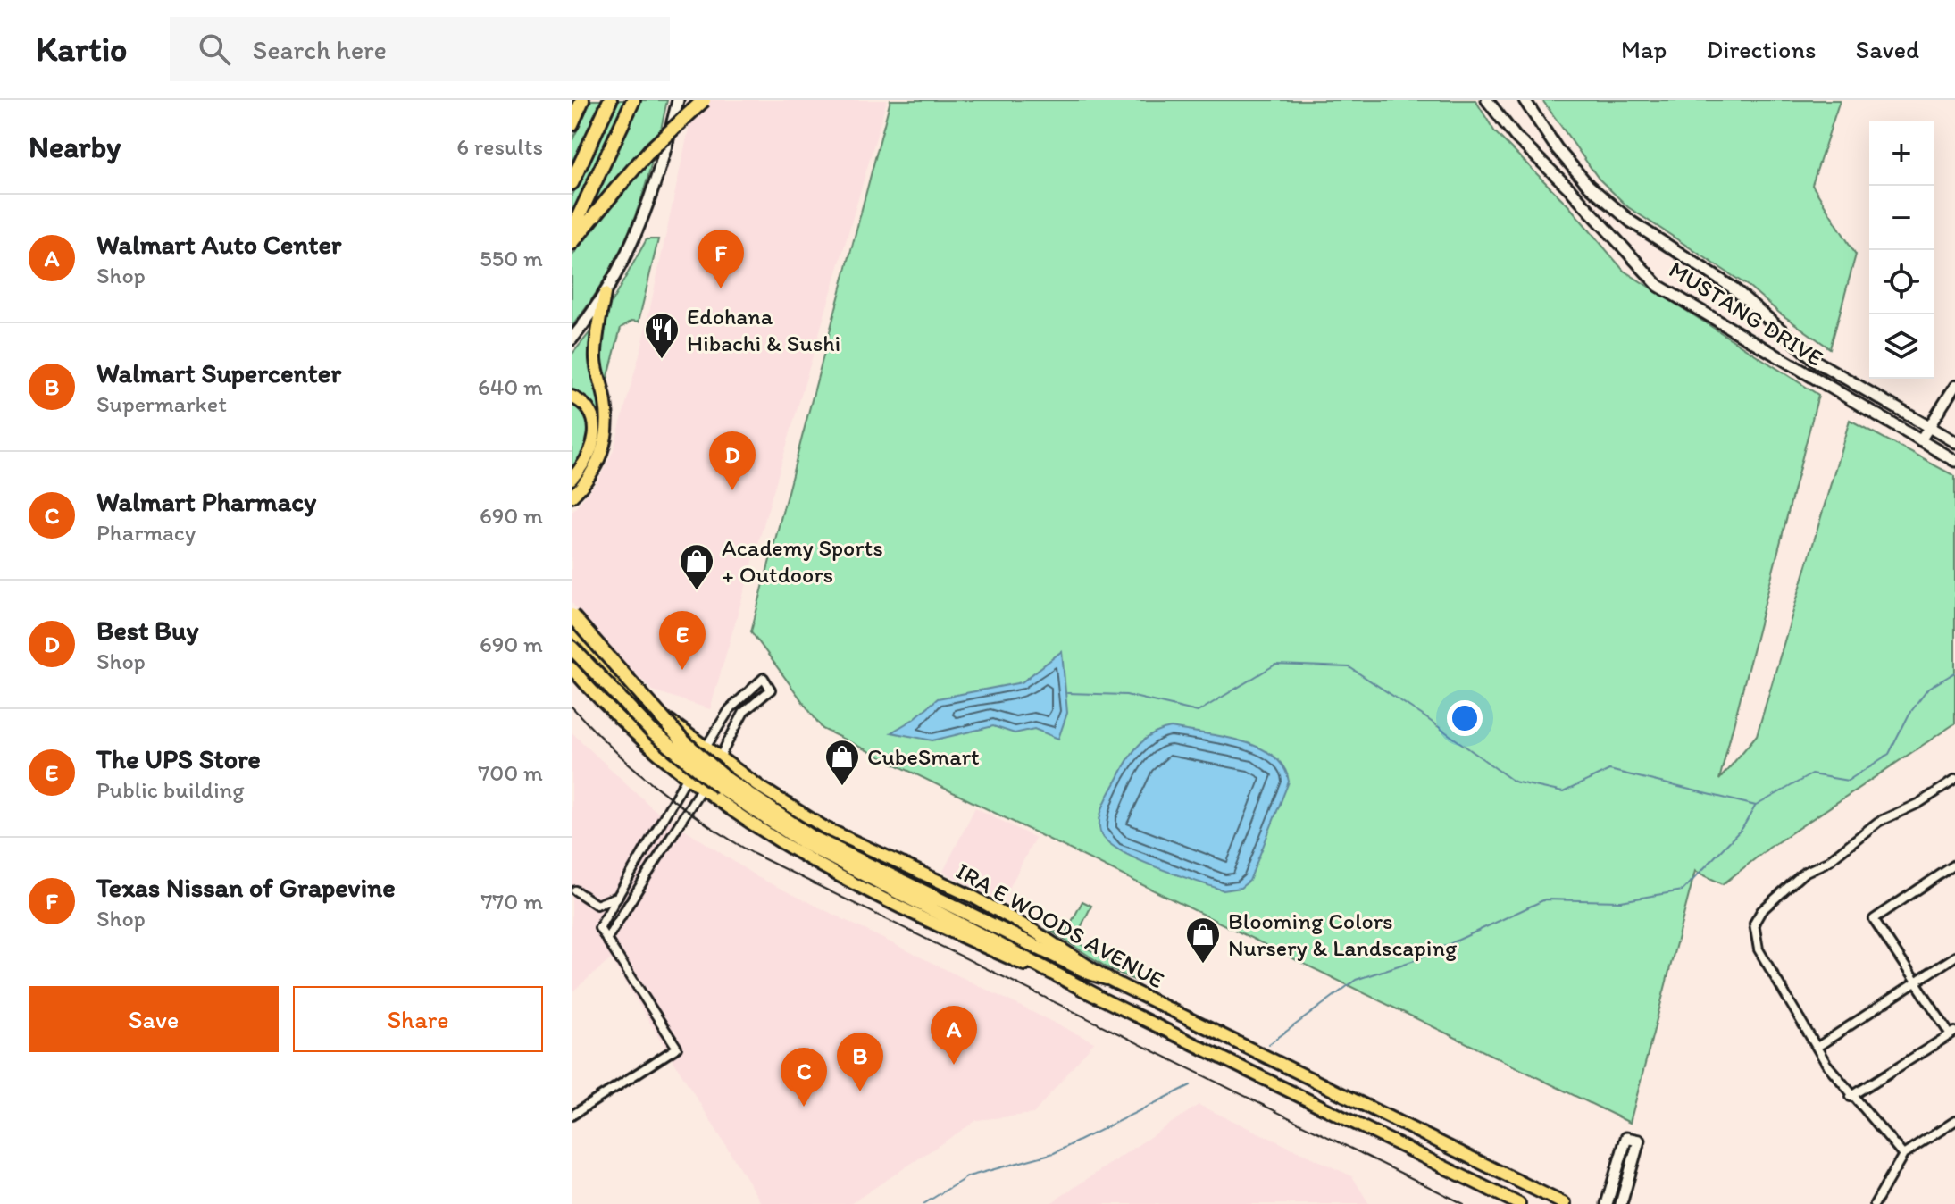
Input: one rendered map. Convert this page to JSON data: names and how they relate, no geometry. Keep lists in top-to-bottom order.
{
  "streets": {
    "main road": ["MUSTANG DRIVE", "IRA E WOODS AVENUE"]
  },
  "places": {
    "restaurant": ["Edohana Hibachi & Sushi"],
    "shop": ["Academy Sports + Outdoors", "CubeSmart", "Blooming Colors Nursery & Landscaping"]
  },
  "page": {
    "header": "Kartio",
    "search": "Search here",
    "nav": ["Map", "Directions", "Saved"],
    "heading": ["Nearby", "6 results"],
    "map_buttons": ["+", "−"],
    "list": [
      {
        "mark": "A",
        "name": "Walmart Auto Center",
        "note": "Shop",
        "value": "550 m"
      },
      {
        "mark": "B",
        "name": "Walmart Supercenter",
        "note": "Supermarket",
        "value": "640 m"
      },
      {
        "mark": "C",
        "name": "Walmart Pharmacy",
        "note": "Pharmacy",
        "value": "690 m"
      },
      {
        "mark": "D",
        "name": "Best Buy",
        "note": "Shop",
        "value": "690 m"
      },
      {
        "mark": "E",
        "name": "The UPS Store",
        "note": "Public building",
        "value": "700 m"
      },
      {
        "mark": "F",
        "name": "Texas Nissan of Grapevine",
        "note": "Shop",
        "value": "770 m"
      }
    ],
    "pins": [
      "F",
      "D",
      "E",
      "A",
      "B",
      "C"
    ],
    "buttons": ["Save", "Share"]
  }
}
